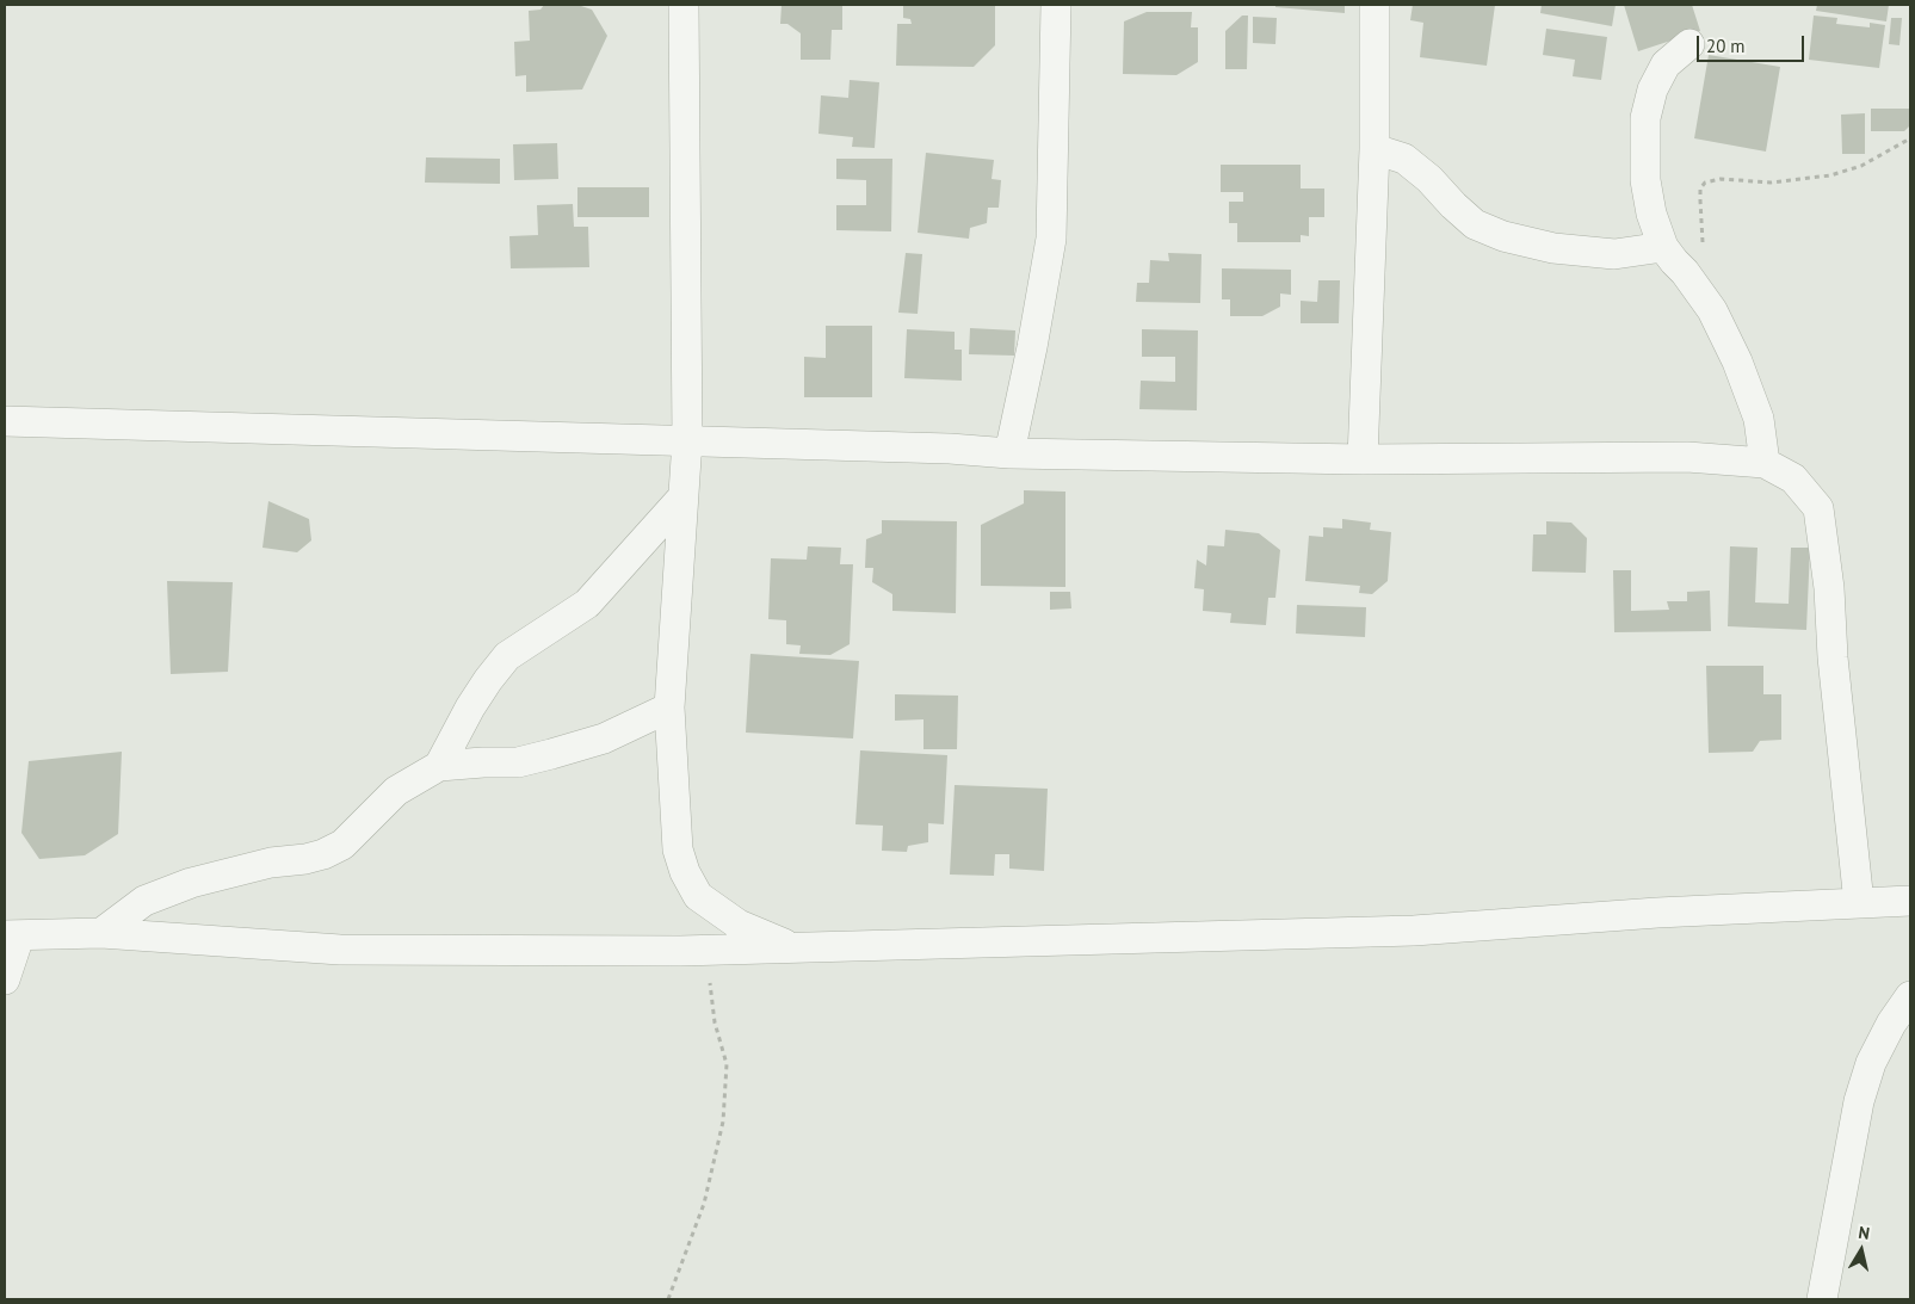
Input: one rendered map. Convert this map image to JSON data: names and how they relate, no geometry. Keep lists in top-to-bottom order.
{
  "scale_bar": "20 m",
  "north": "top"
}
